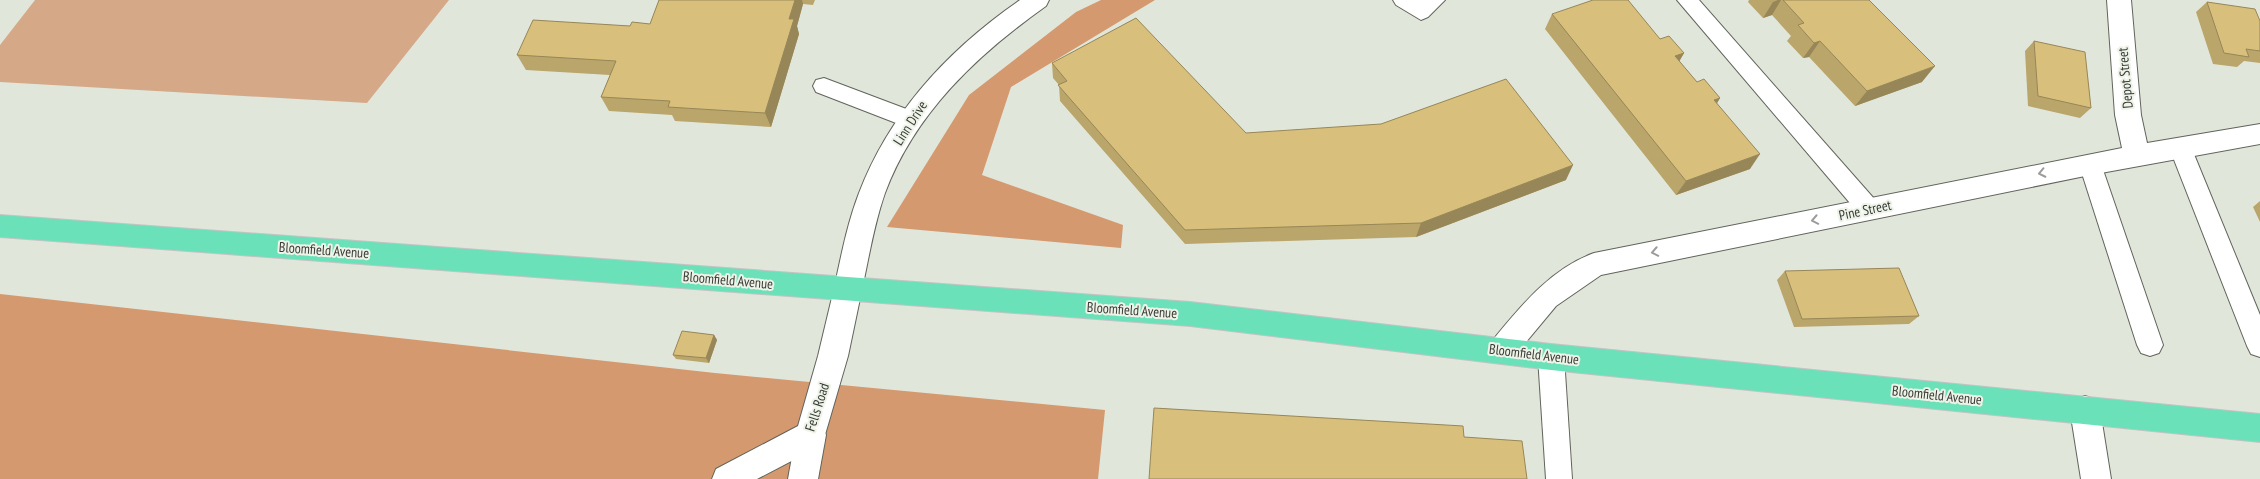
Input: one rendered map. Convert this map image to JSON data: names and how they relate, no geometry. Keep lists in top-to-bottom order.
{
  "streets": {
    "main road": ["Bloomfield Avenue"],
    "street": [
      "Depot Street",
      "Linn Drive",
      "Pine Street",
      "Fells Road"
    ]
  },
  "crossings": [
    ["Depot Street", "Pine Street"],
    ["Linn Drive", "Bloomfield Avenue"],
    ["Linn Drive", "Fells Road"],
    ["Pine Street", "Bloomfield Avenue"],
    ["Bloomfield Avenue", "Fells Road"]
  ],
  "one_way": ["Pine Street"]
}
